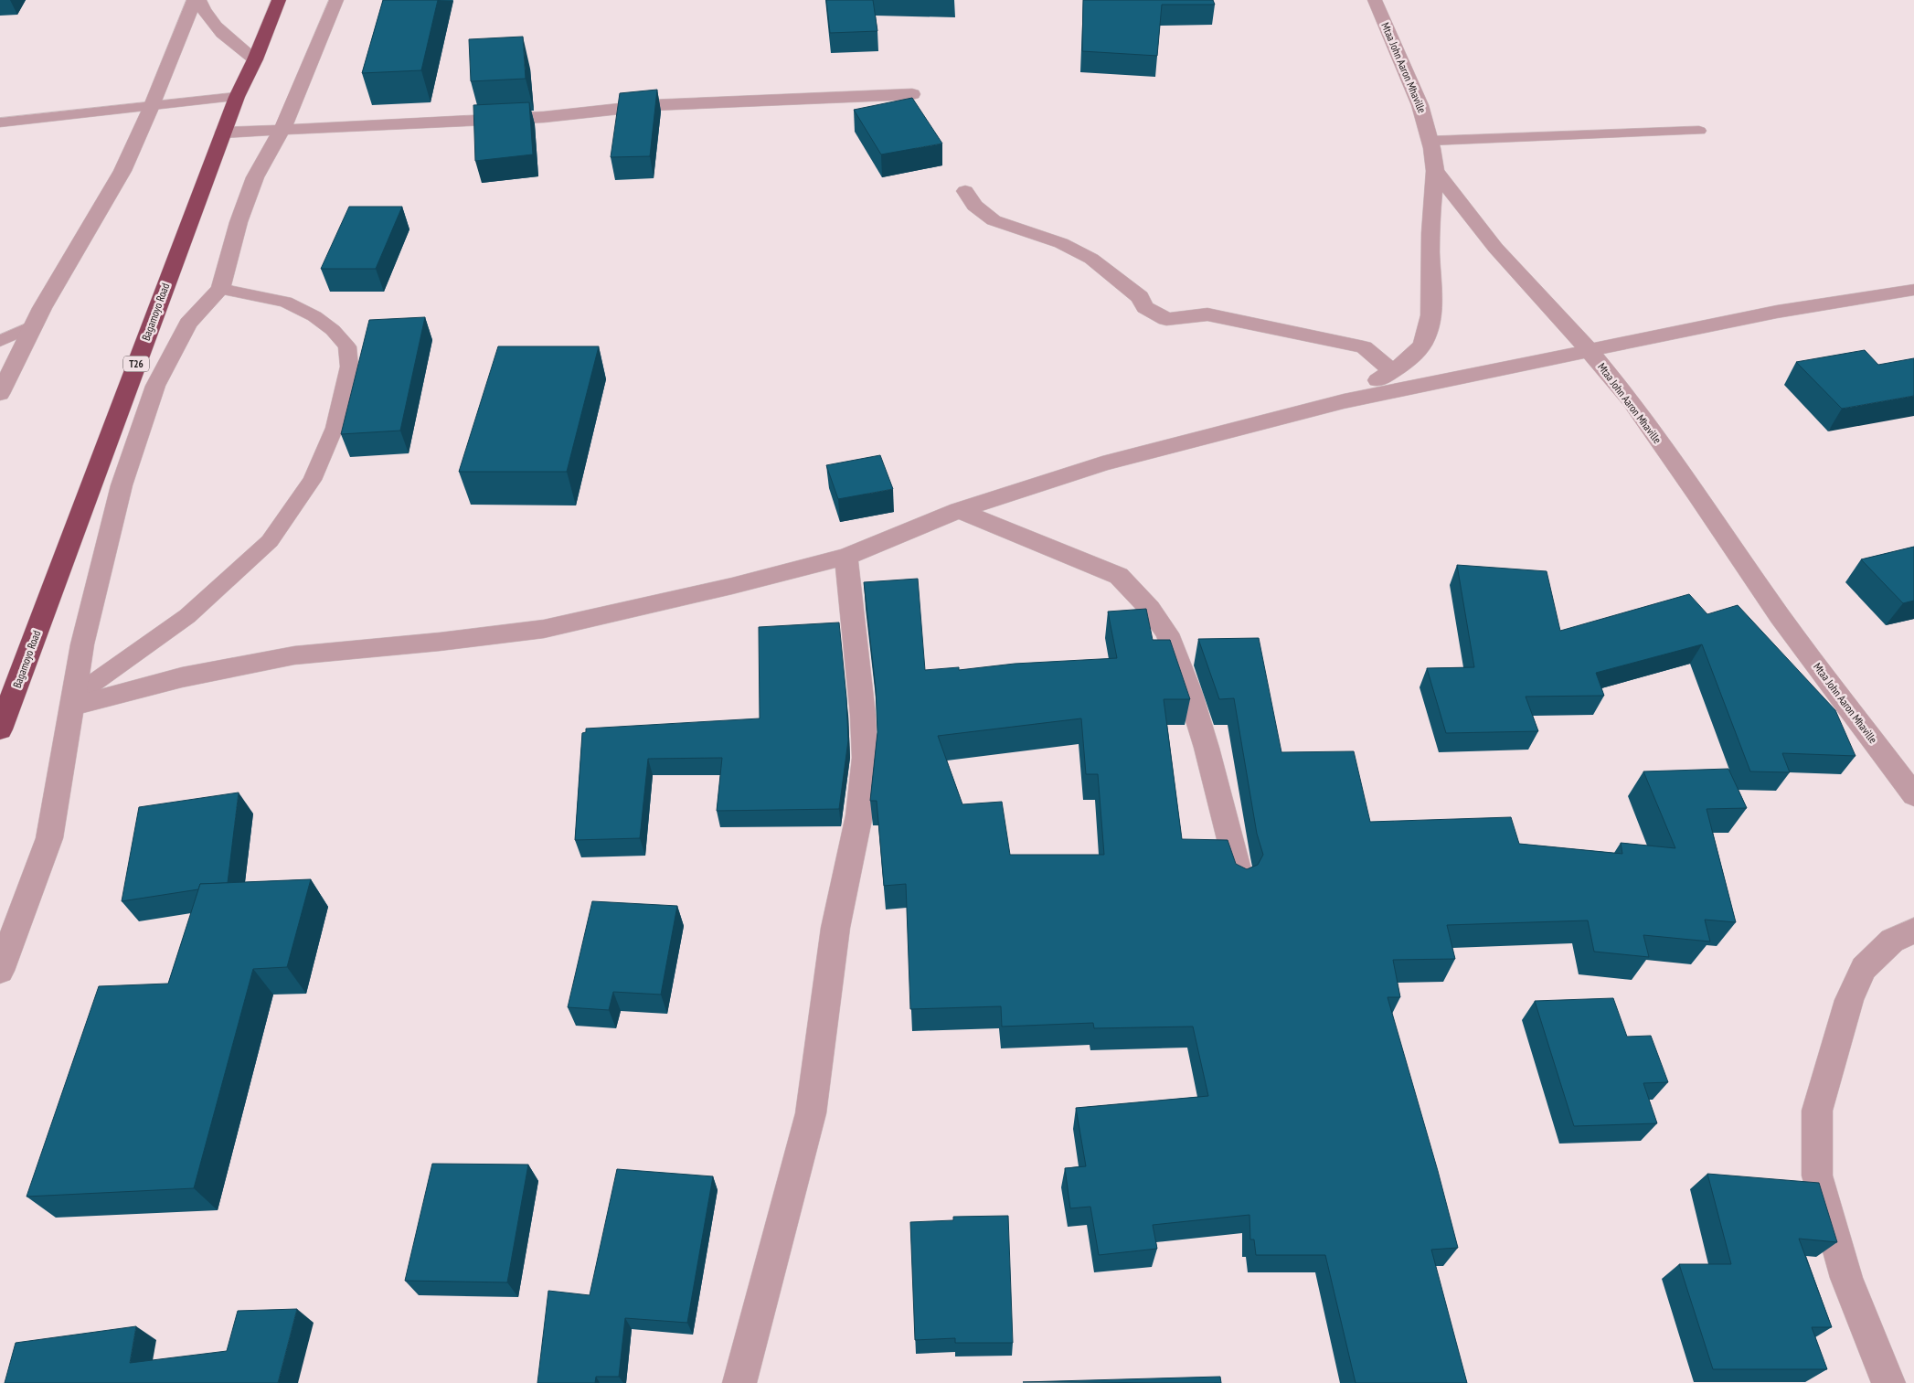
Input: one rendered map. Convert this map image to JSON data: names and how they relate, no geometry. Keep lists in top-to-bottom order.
{
  "streets": {
    "highway": ["Bagamoyo Road", "T26"],
    "street": ["Mtaa John Aaron Mhaville"]
  }
}
